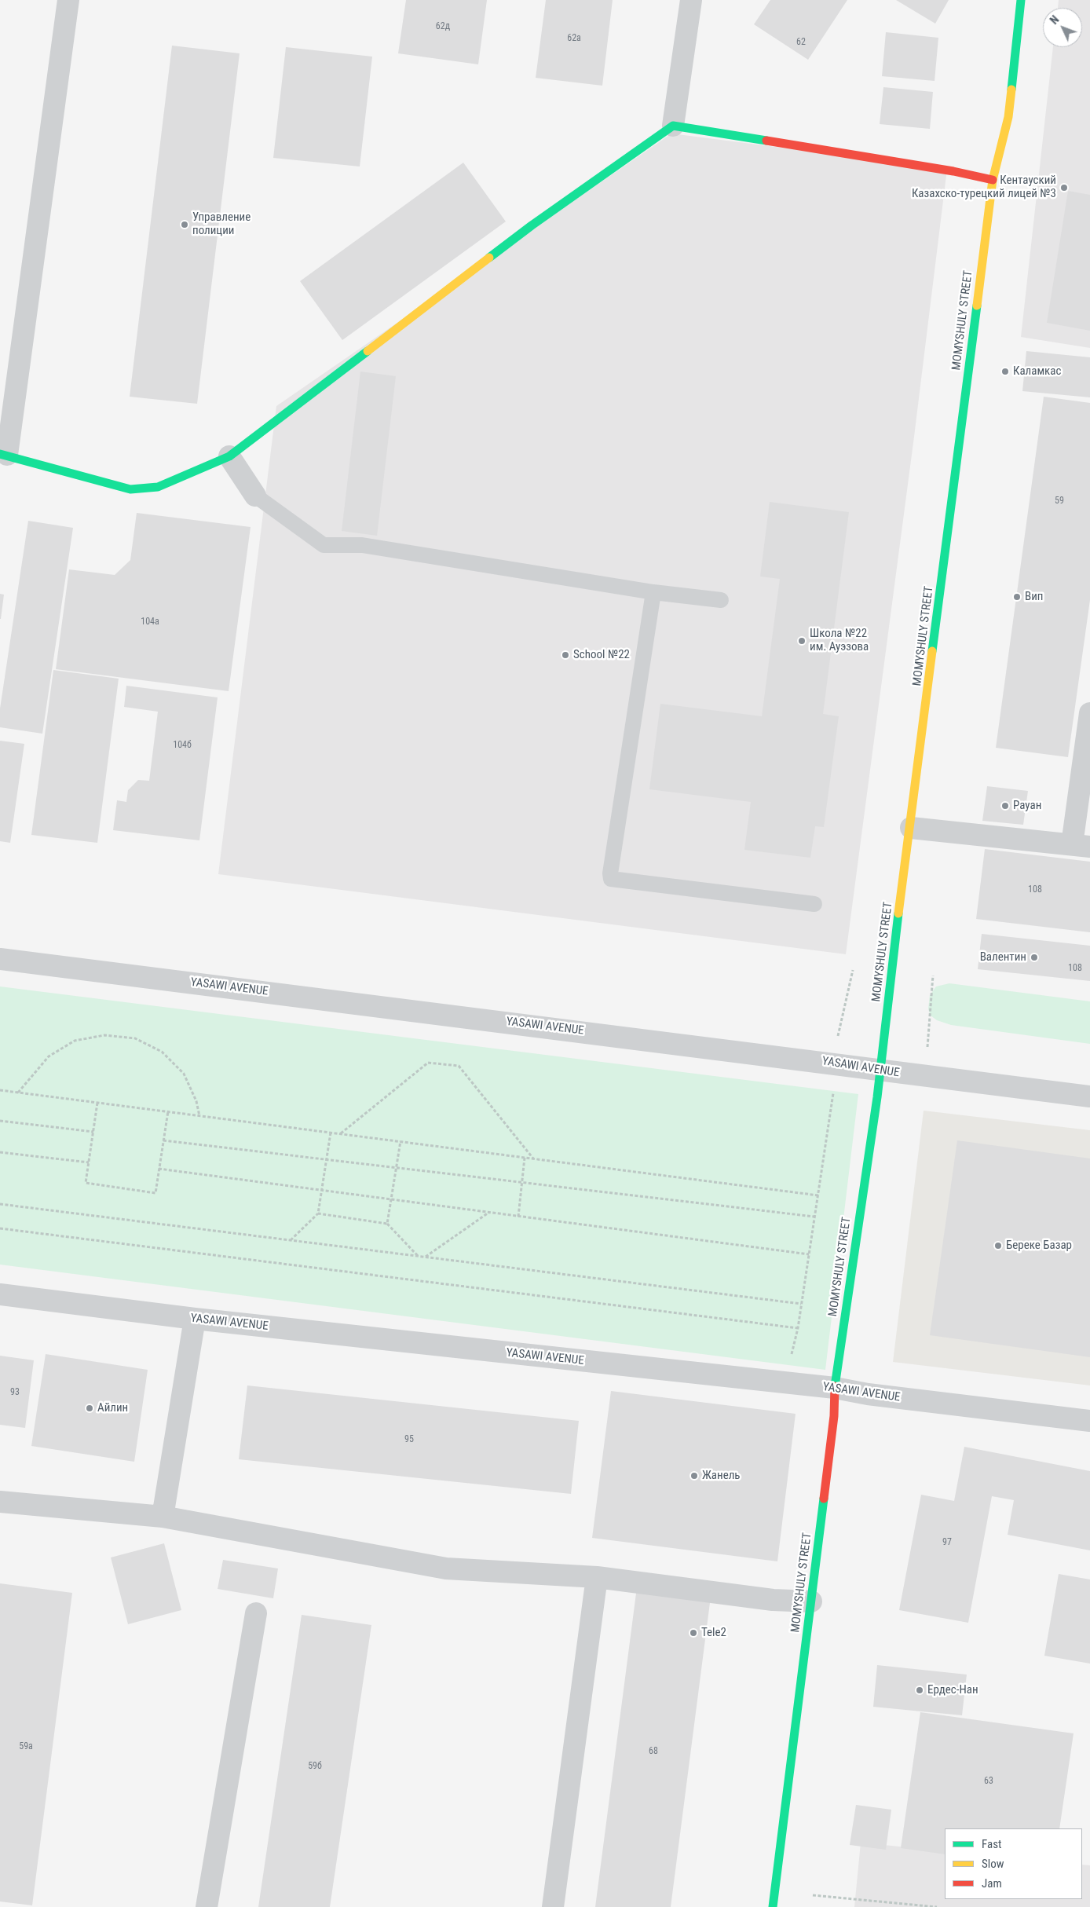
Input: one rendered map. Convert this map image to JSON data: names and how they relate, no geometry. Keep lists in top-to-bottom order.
{
  "streets": {
    "street": ["MOMYSHULY STREET", "YASAWI AVENUE"]
  },
  "crossings": [
    ["MOMYSHULY STREET", "YASAWI AVENUE"]
  ],
  "places": [
    "Кентауский Казахско-турецкий лицей №3",
    "Управление полиции",
    "Каламкас",
    "Вип",
    "Школа №22 им. Ауэзова",
    "School №22",
    "Рауан",
    "Валентин",
    "Береке Базар",
    "Айлин",
    "Жанель",
    "Tele2",
    "Ердес-Нан"
  ],
  "house_numbers": [
    "62д",
    "62а",
    "62",
    "59",
    "104а",
    "104б",
    "108",
    "108",
    "93",
    "95",
    "97",
    "59а",
    "68",
    "59б",
    "63"
  ],
  "legend": ["Fast", "Slow", "Jam"],
  "north": "top left"
}
